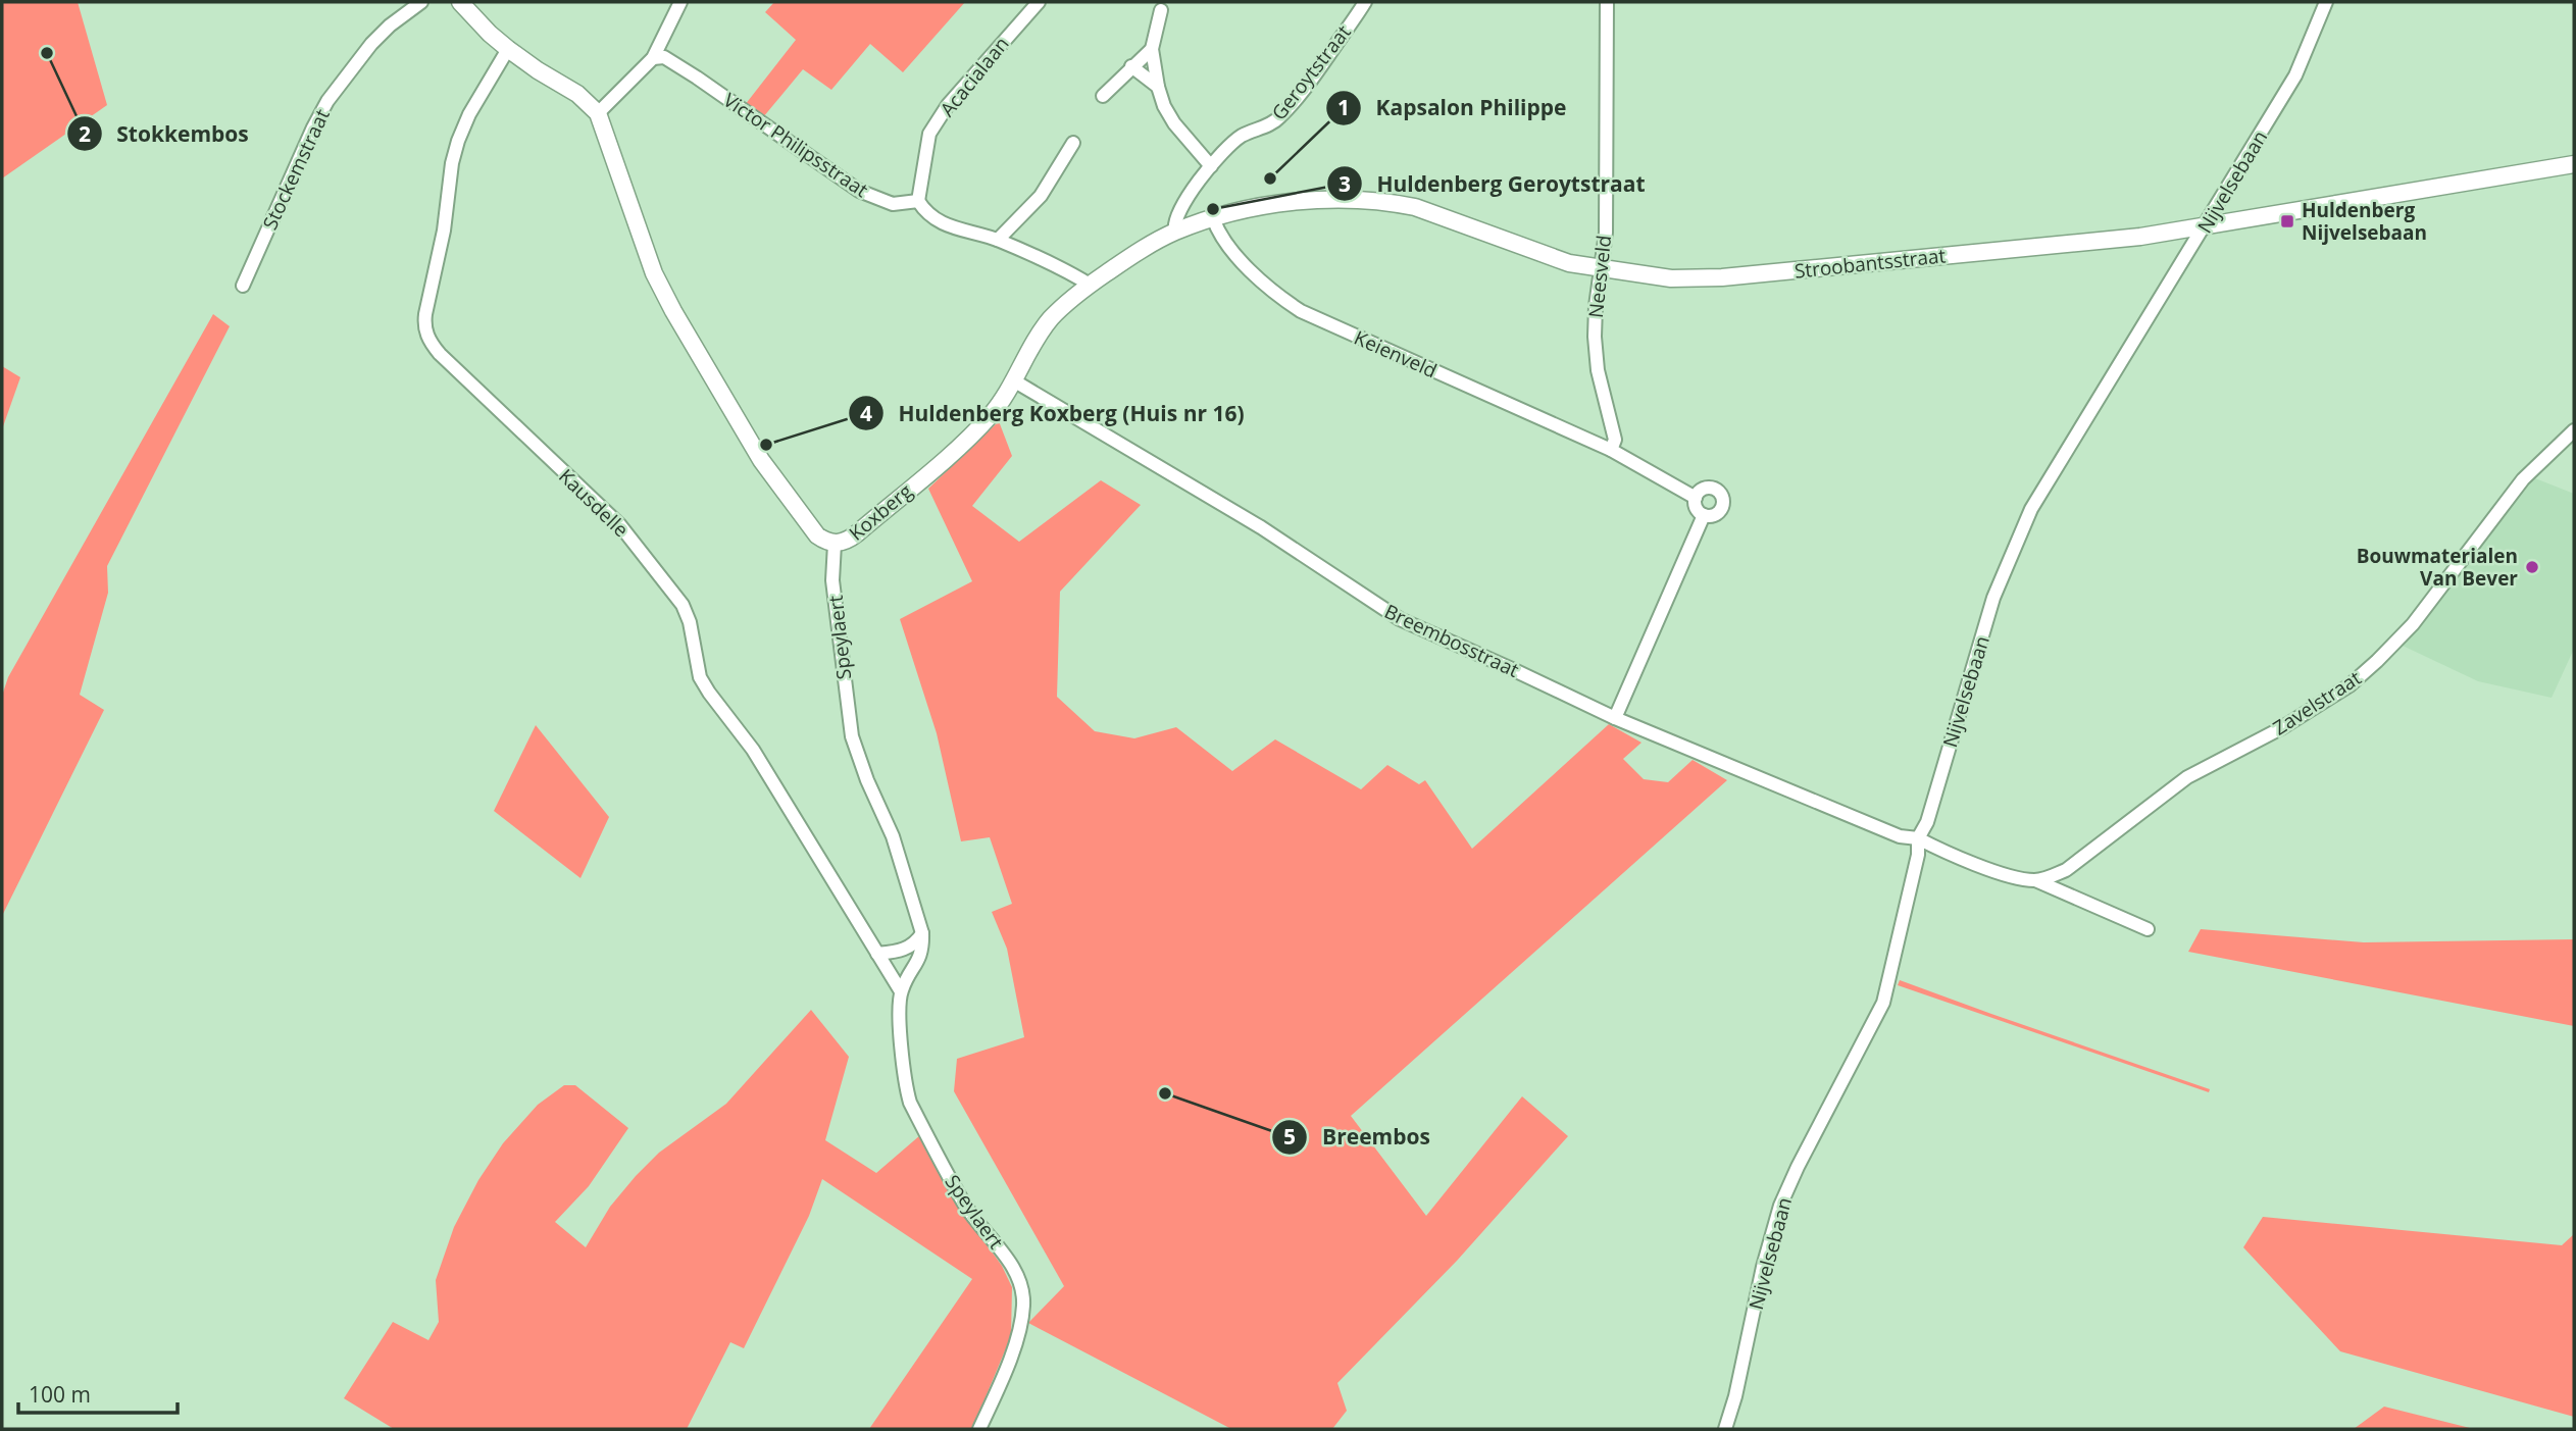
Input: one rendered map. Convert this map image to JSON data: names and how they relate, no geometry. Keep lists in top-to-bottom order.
{
  "streets": {
    "street": [
      "Geroytstraat",
      "Acacialaan",
      "Victor Philipsstraat",
      "Stockemstraat",
      "Nijvelsebaan",
      "Stroobantsstraat",
      "Neesveld",
      "Keienveld",
      "Kausdelle",
      "Koxberg",
      "Speylaert",
      "Breembosstraat",
      "Zavelstraat"
    ]
  },
  "crossings": [
    ["Geroytstraat", "Stroobantsstraat"],
    ["Geroytstraat", "Koxberg"],
    ["Acacialaan", "Victor Philipsstraat"],
    ["Nijvelsebaan", "Stroobantsstraat"],
    ["Nijvelsebaan", "Breembosstraat"],
    ["Stroobantsstraat", "Neesveld"],
    ["Stroobantsstraat", "Keienveld"],
    ["Stroobantsstraat", "Koxberg"],
    ["Neesveld", "Keienveld"],
    ["Kausdelle", "Koxberg"],
    ["Koxberg", "Speylaert"],
    ["Koxberg", "Breembosstraat"]
  ],
  "places": {
    "other": [
      "Stokkembos",
      "Kapsalon Philippe",
      "Huldenberg Geroytstraat",
      "Huldenberg Koxberg (Huis nr 16)",
      "Bouwmaterialen Van Bever",
      "Breembos"
    ],
    "transit": ["Huldenberg Nijvelsebaan"]
  },
  "scale_bar": "100 m"
}
